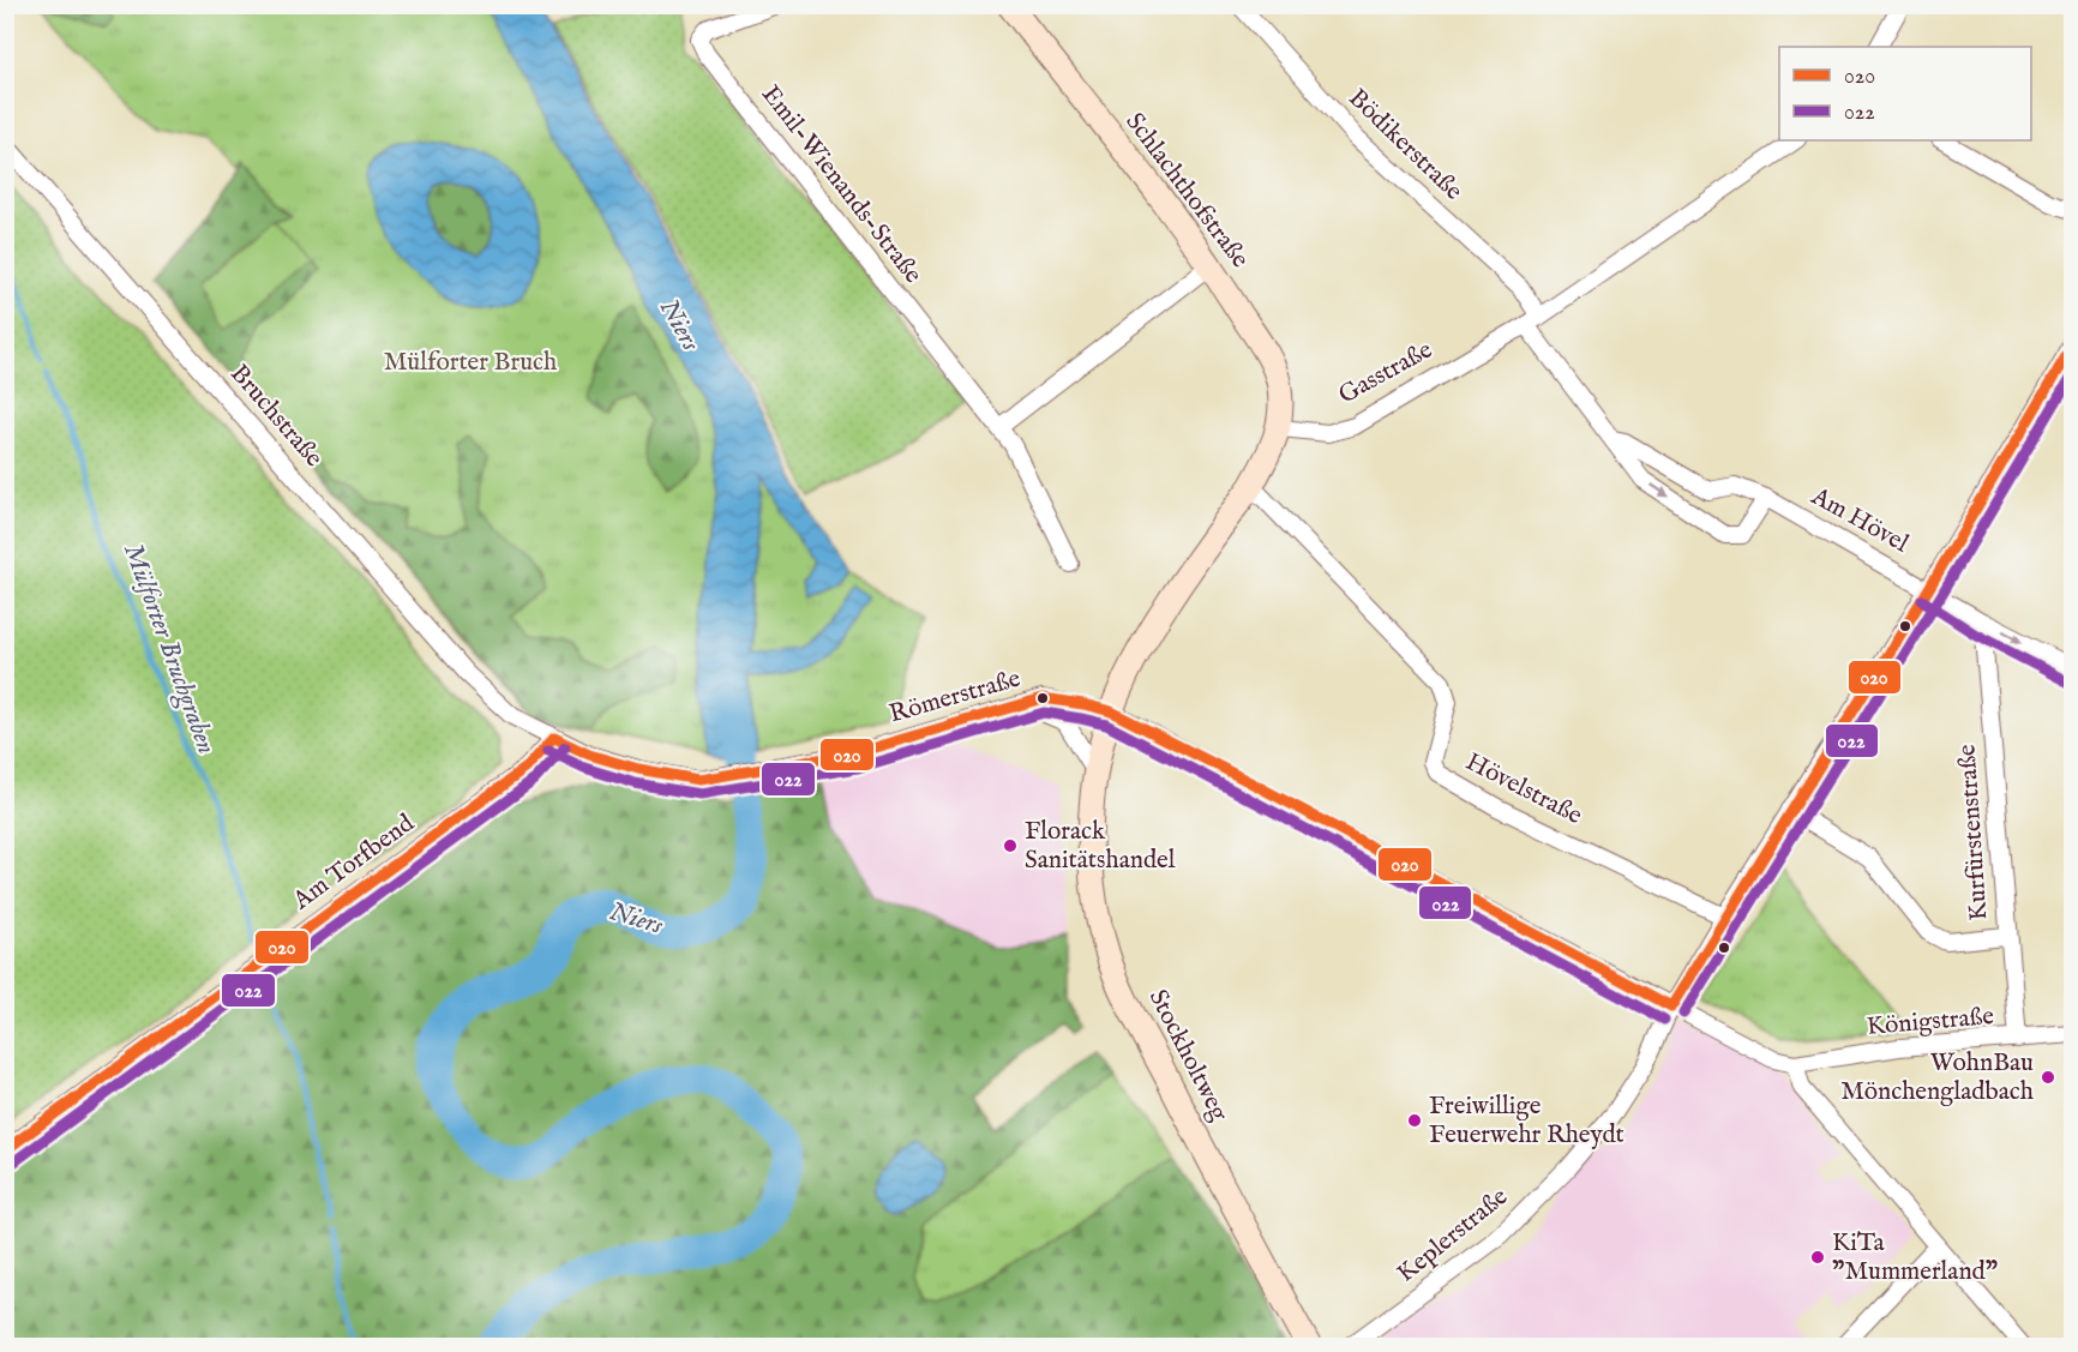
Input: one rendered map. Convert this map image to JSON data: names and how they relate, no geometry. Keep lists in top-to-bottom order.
{
  "streets": {
    "main road": ["Schlachthofstraße", "Stockholtweg"],
    "street": [
      "Bödikerstraße",
      "Emil-Wienands-Straße",
      "Gasstraße",
      "Bruchstraße",
      "Am Hövel",
      "Römerstraße",
      "Hövelstraße",
      "Kurfürstenstraße",
      "Am Torfbend",
      "Königstraße",
      "Keplerstraße"
    ]
  },
  "crossings": [
    ["Bödikerstraße", "Gasstraße"],
    ["Bödikerstraße", "Am Hövel"],
    ["Schlachthofstraße", "Gasstraße"],
    ["Gasstraße", "Am Hövel"],
    ["Bruchstraße", "Römerstraße"],
    ["Am Hövel", "Kurfürstenstraße"],
    ["Am Hövel", "Keplerstraße"],
    ["Römerstraße", "Am Torfbend"],
    ["Römerstraße", "Königstraße"],
    ["Römerstraße", "Keplerstraße"],
    ["Hövelstraße", "Keplerstraße"],
    ["Kurfürstenstraße", "Königstraße"]
  ],
  "water": ["Niers", "Mülforter Bruchgraben"],
  "parks": ["Mülforter Bruch"],
  "places": [
    "Florack Sanitätshandel",
    "WohnBau Mönchengladbach",
    "Freiwillige Feuerwehr Rheydt",
    "KiTa \"Mummerland\""
  ],
  "lines": ["transit line 020", "transit line 022"],
  "legend": ["020", "022"]
}
